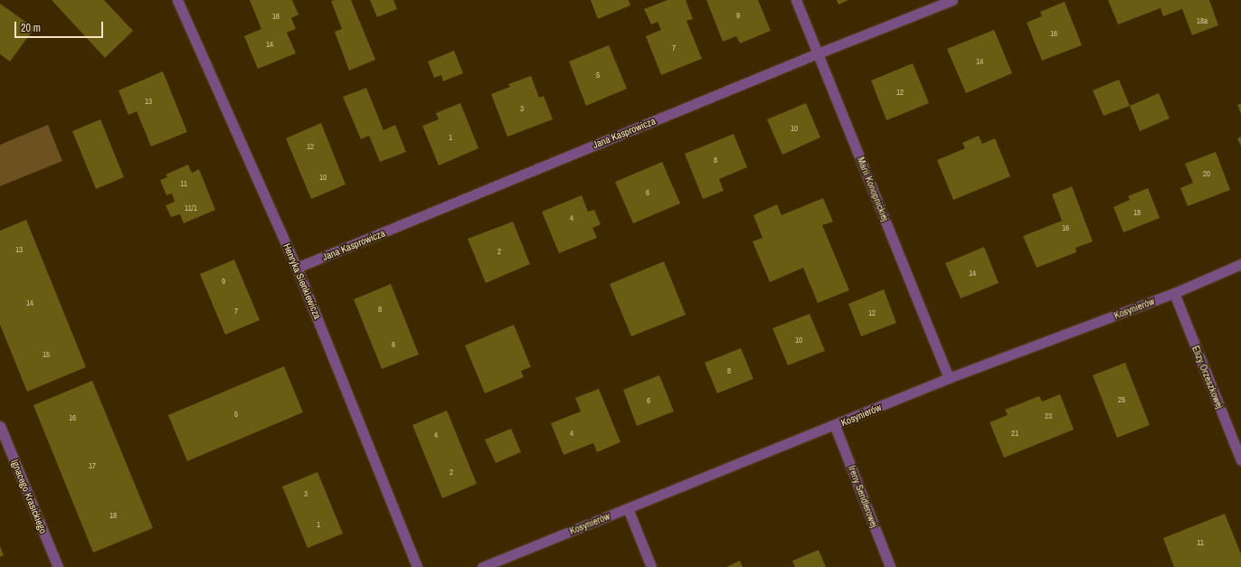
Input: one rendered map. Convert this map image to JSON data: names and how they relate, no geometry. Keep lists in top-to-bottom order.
{
  "streets": {
    "street": [
      "Jana Kasprowicza",
      "Marii Konopnickiej",
      "Henryka Sienkiewicza",
      "Kosynierów",
      "Elizy Orzeszkowej",
      "Ignacego Krasickiego",
      "Ireny Sendlerowej"
    ]
  },
  "crossings": [
    ["Jana Kasprowicza", "Marii Konopnickiej"],
    ["Jana Kasprowicza", "Henryka Sienkiewicza"],
    ["Marii Konopnickiej", "Kosynierów"],
    ["Kosynierów", "Elizy Orzeszkowej"],
    ["Kosynierów", "Ireny Sendlerowej"]
  ],
  "house_numbers": [
    "9",
    "16",
    "18a",
    "16",
    "14",
    "7",
    "14",
    "5",
    "12",
    "13",
    "3",
    "10",
    "1",
    "12",
    "8",
    "20",
    "10",
    "11",
    "6",
    "11/1",
    "18",
    "4",
    "16",
    "13",
    "2",
    "14",
    "9",
    "14",
    "8",
    "7",
    "12",
    "10",
    "6",
    "15",
    "8",
    "25",
    "6",
    "5",
    "23",
    "16",
    "4",
    "21",
    "4",
    "17",
    "2",
    "3",
    "18",
    "1",
    "11"
  ],
  "scale_bar": "20 m"
}
